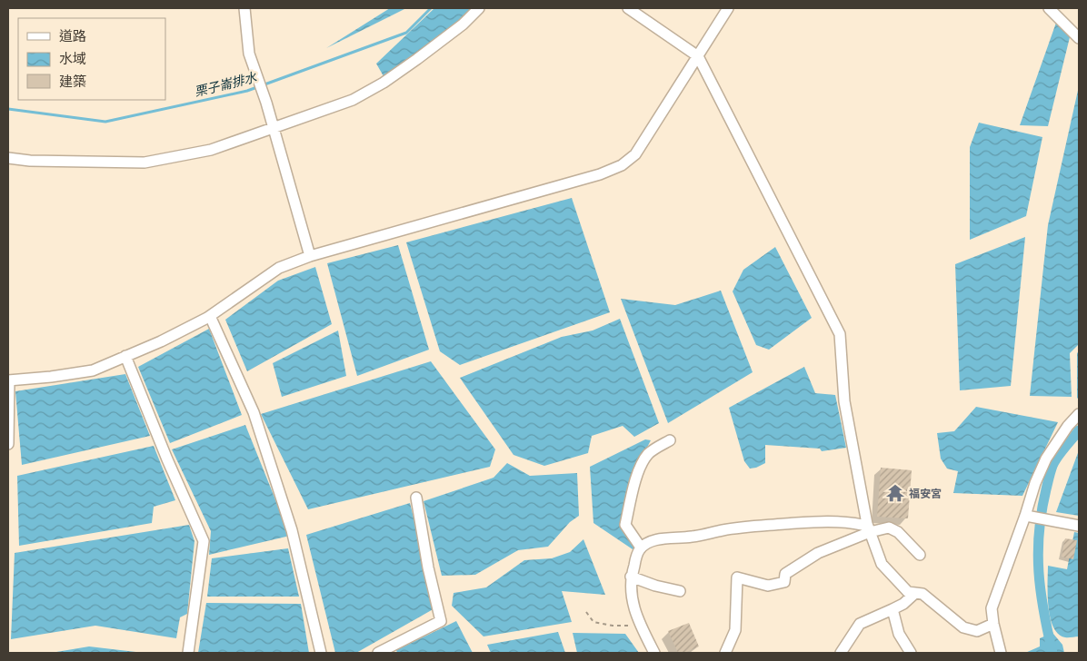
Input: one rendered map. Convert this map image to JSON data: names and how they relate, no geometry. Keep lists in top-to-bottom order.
{
  "water": ["栗子崙排水"],
  "places": {
    "temple": ["福安宮"]
  },
  "legend": ["道路", "水域", "建築"]
}
